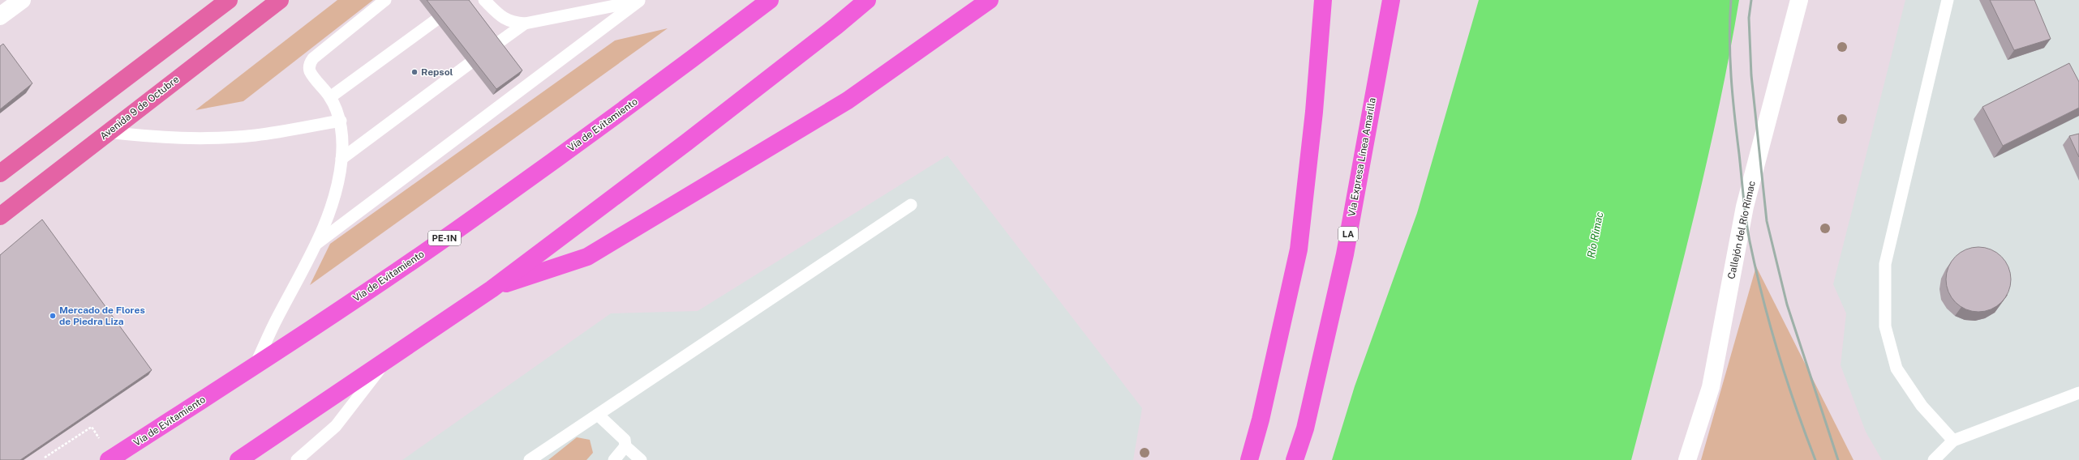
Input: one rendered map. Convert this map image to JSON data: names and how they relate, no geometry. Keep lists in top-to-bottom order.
{
  "streets": {
    "highway": [
      "Vía de Evitamiento",
      "Vía Expresa Línea Amarilla",
      "LA",
      "PE-1N"
    ],
    "main road": ["Avenida 9 de Octubre"],
    "street": ["Callejón del Río Rímac"]
  },
  "water": ["Río Rímac"],
  "places": ["Repsol", "Mercado de Flores de Piedra Liza"]
}
